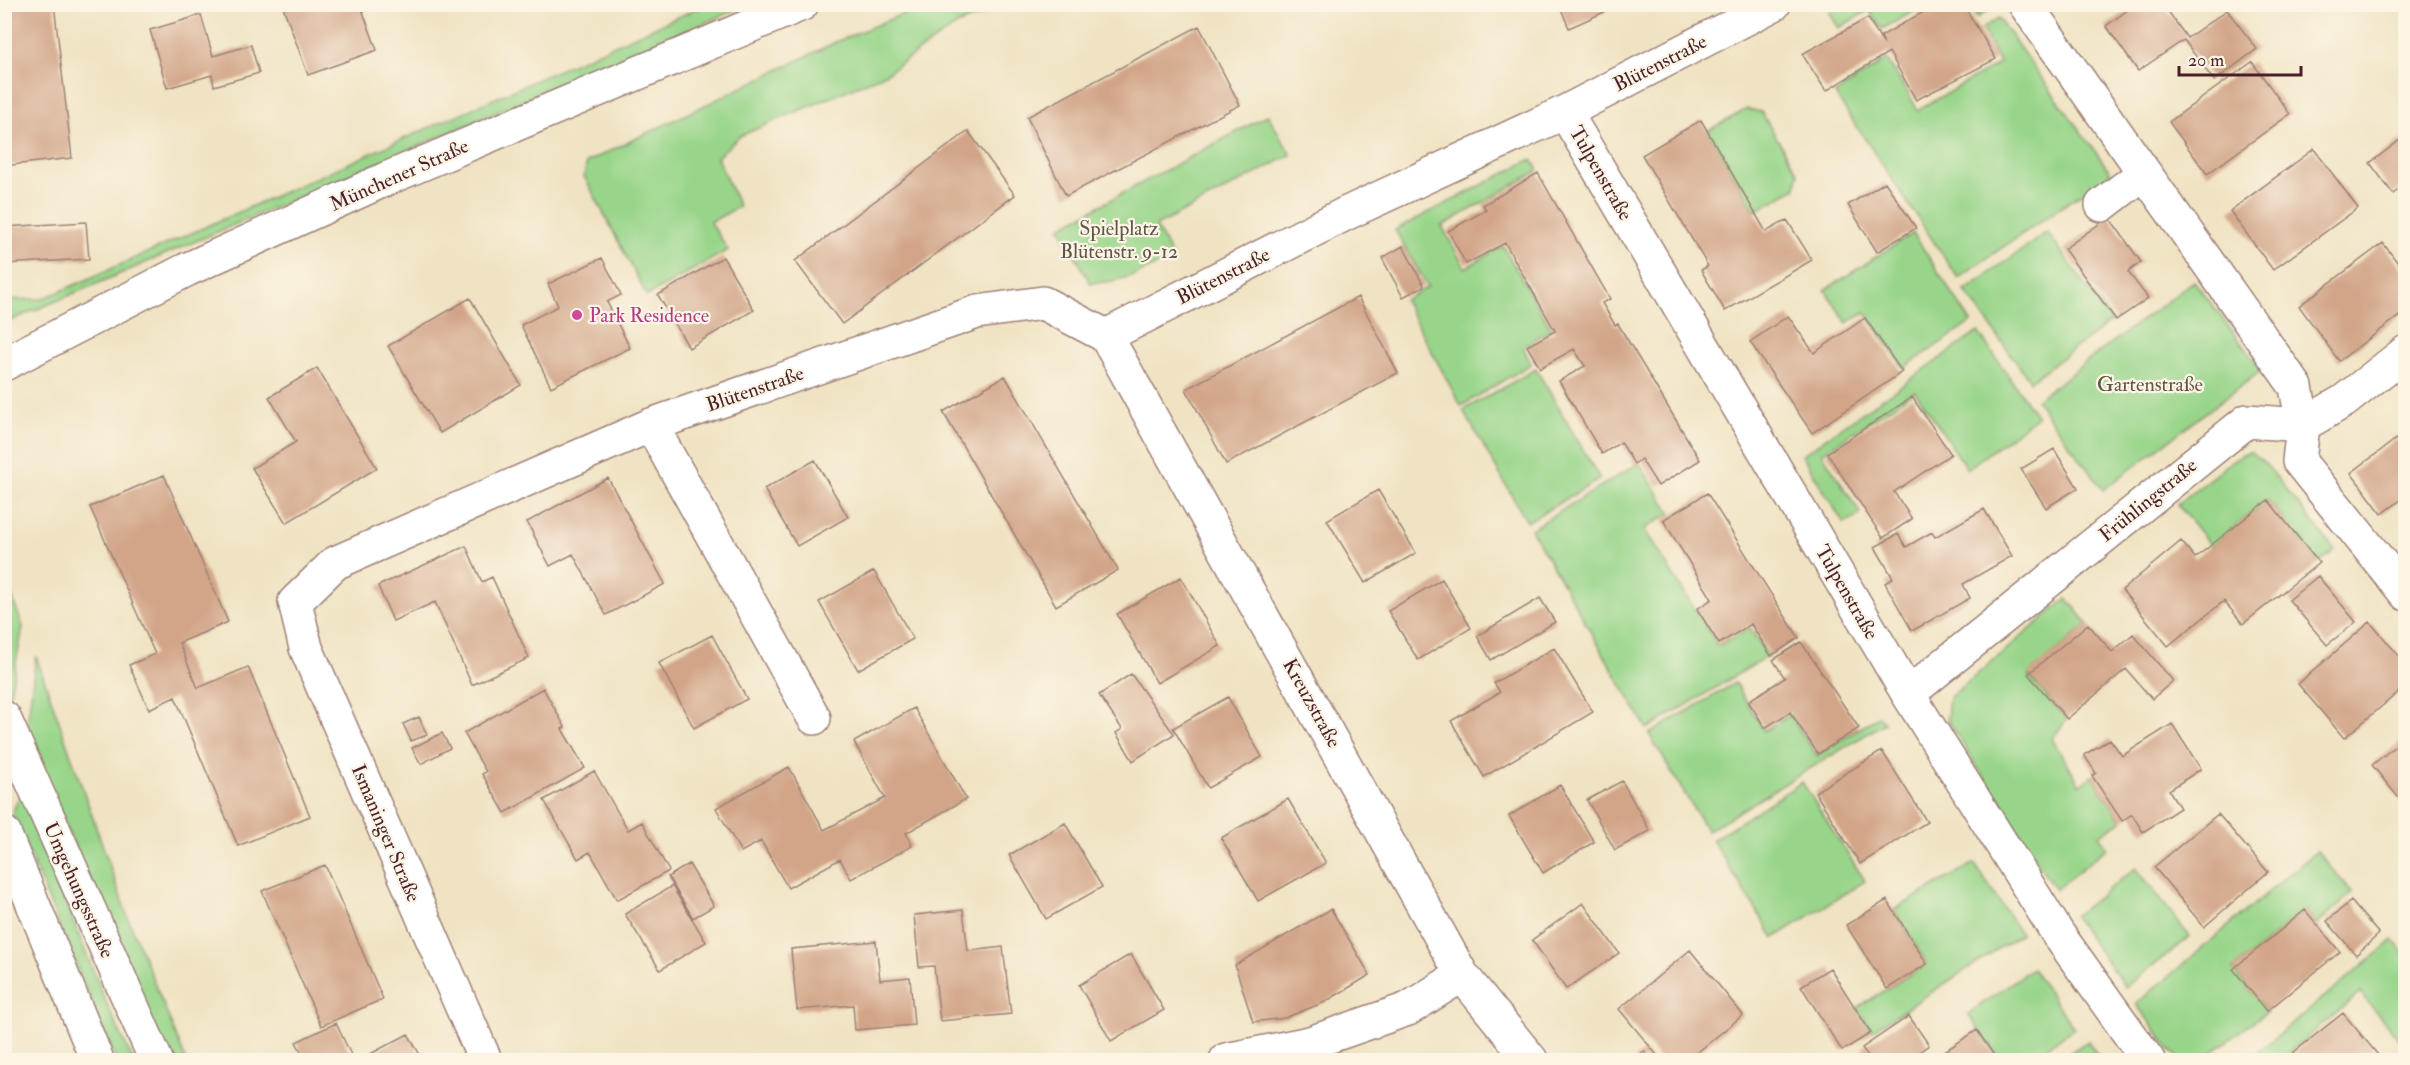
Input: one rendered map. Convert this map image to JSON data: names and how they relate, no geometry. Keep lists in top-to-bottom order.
{
  "streets": {
    "street": [
      "Blütenstraße",
      "Tulpenstraße",
      "Münchener Straße",
      "Frühlingstraße",
      "Kreuzstraße",
      "Ismaninger Straße",
      "Umgehungsstraße"
    ]
  },
  "crossings": [
    ["Blütenstraße", "Tulpenstraße"],
    ["Blütenstraße", "Kreuzstraße"],
    ["Blütenstraße", "Ismaninger Straße"],
    ["Tulpenstraße", "Frühlingstraße"]
  ],
  "parks": ["Spielplatz Blütenstr. 9-12", "Gartenstraße"],
  "places": ["Park Residence"],
  "scale_bar": "20 m"
}
